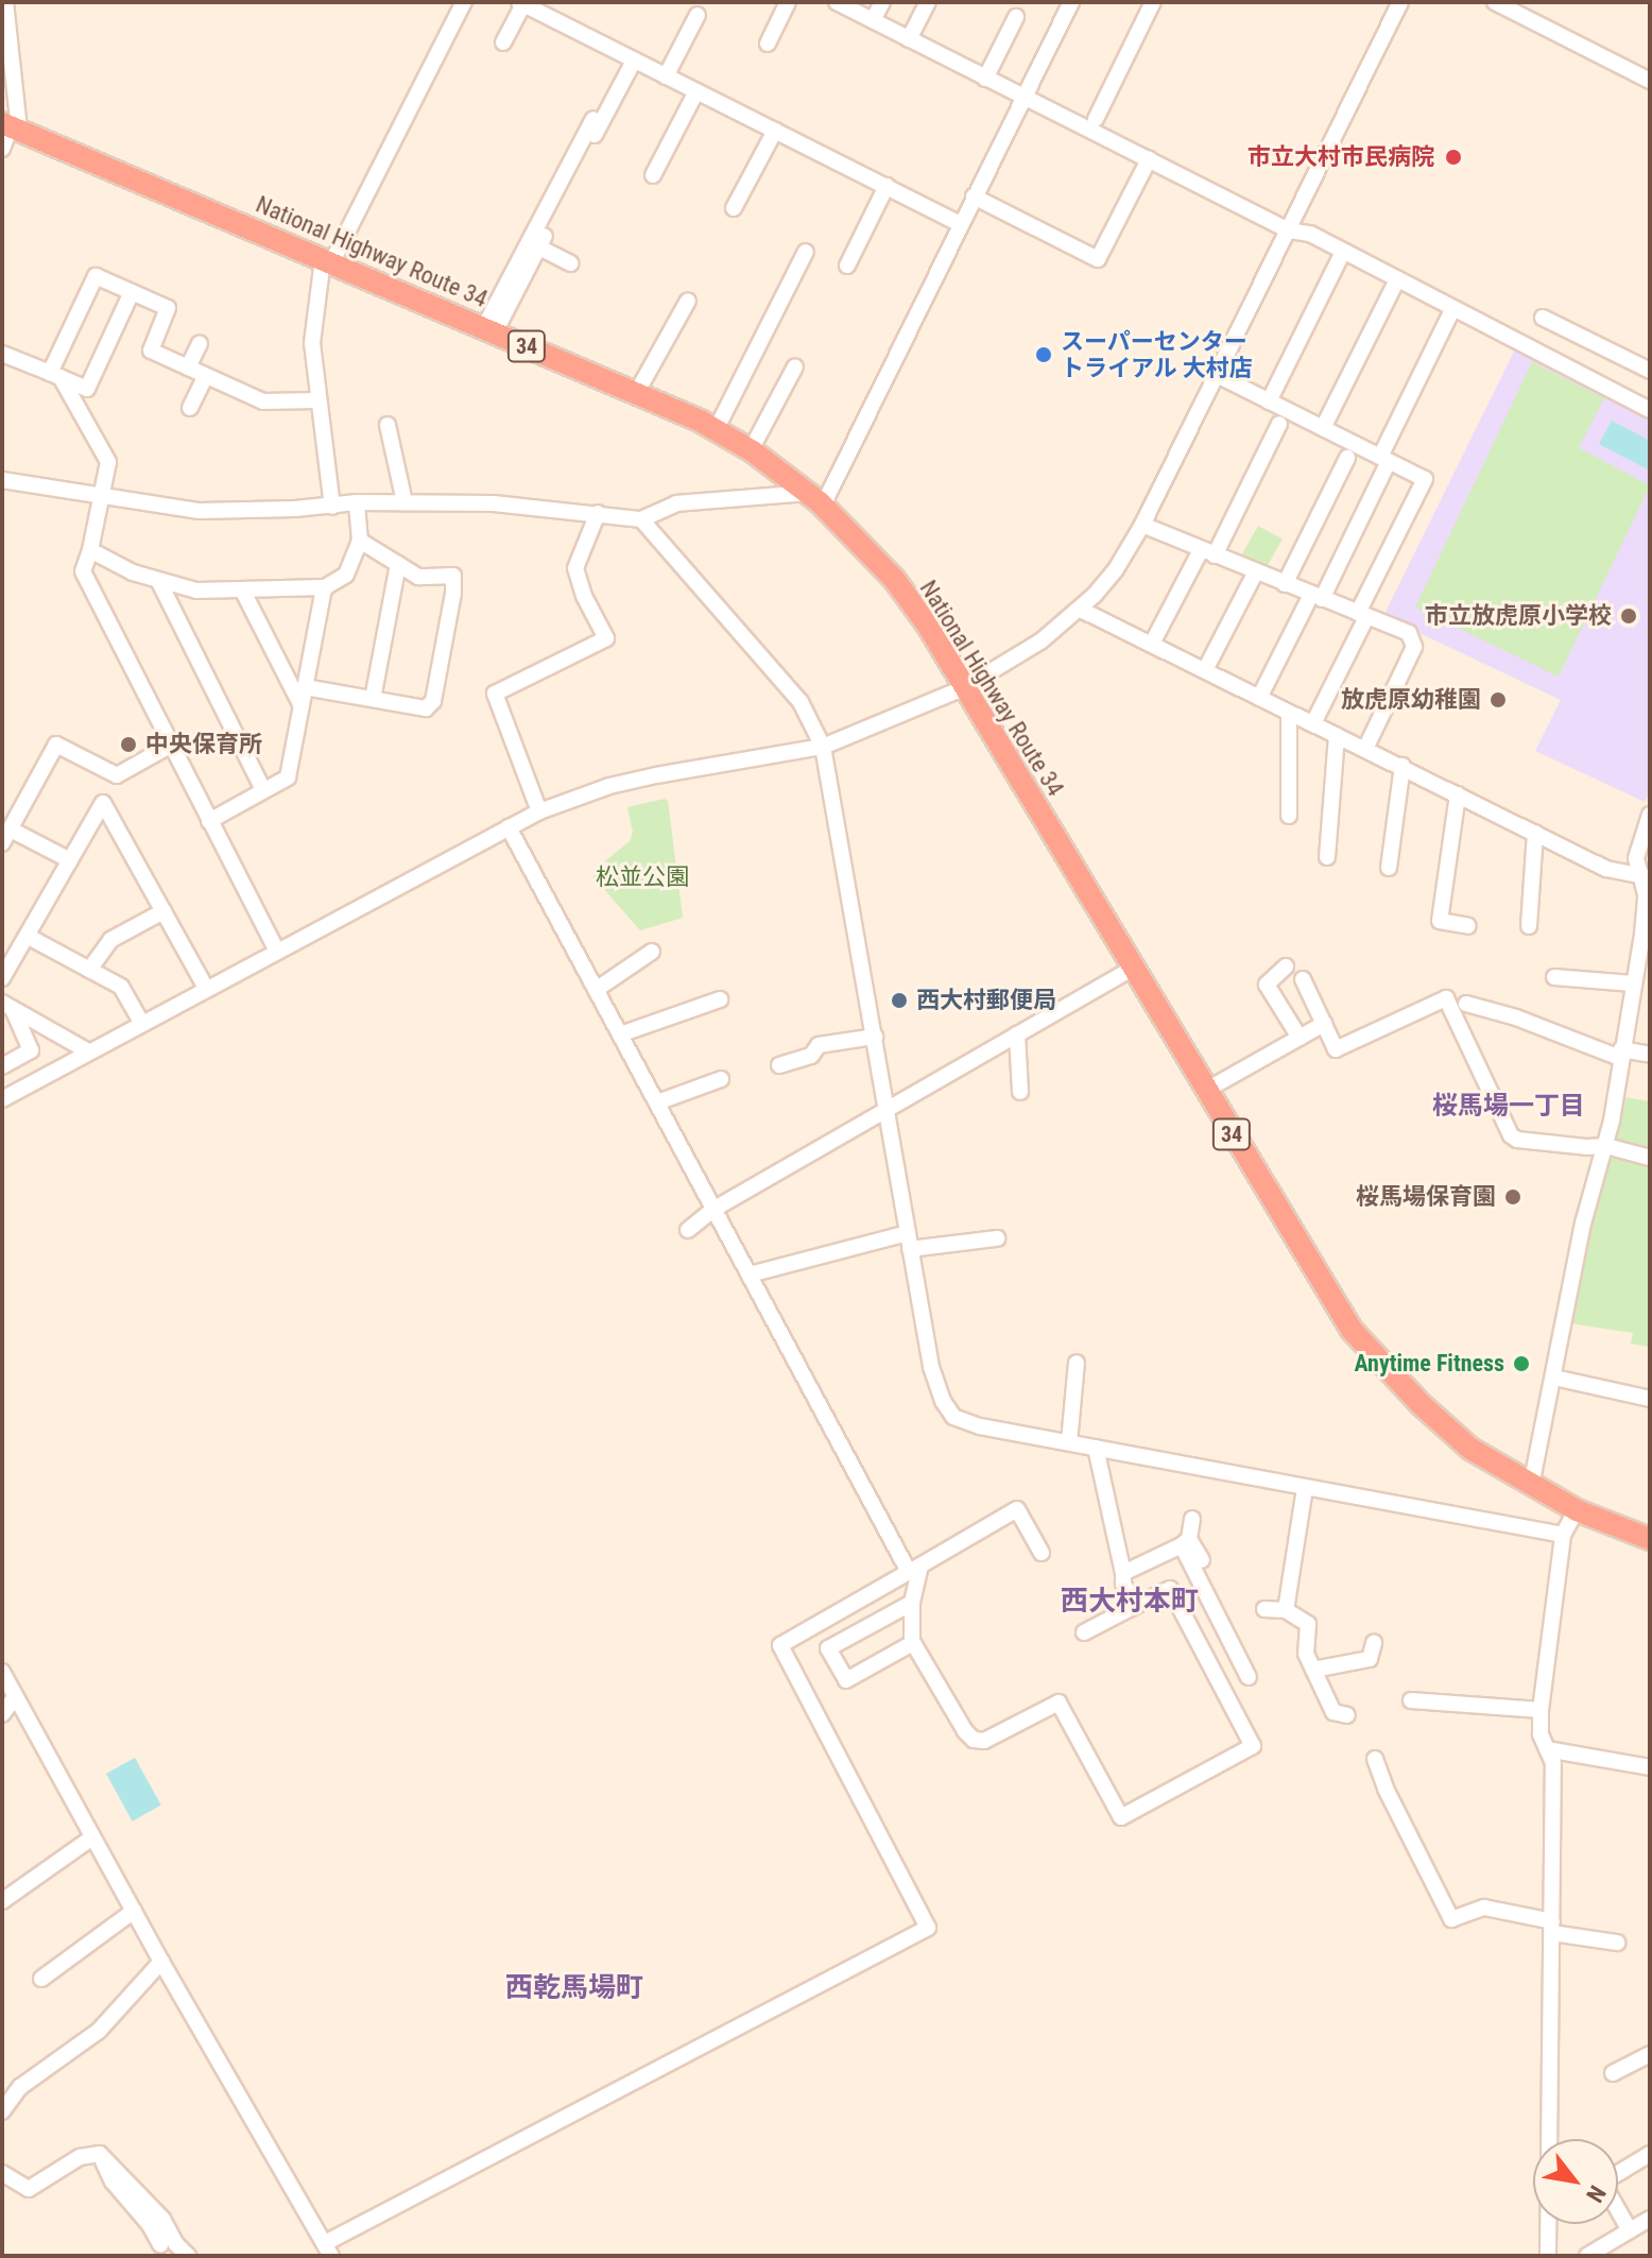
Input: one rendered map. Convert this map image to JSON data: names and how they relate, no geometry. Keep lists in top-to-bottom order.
{
  "streets": {
    "highway": ["National Highway Route 34", "34"]
  },
  "districts": ["桜馬場一丁目", "西大村本町", "西乾馬場町"],
  "parks": ["松並公園"],
  "places": [
    "市立大村市民病院",
    "スーパーセンター トライアル 大村店",
    "市立放虎原小学校",
    "放虎原幼稚園",
    "中央保育所",
    "西大村郵便局",
    "桜馬場保育園",
    "Anytime Fitness"
  ],
  "north": "bottom right"
}
